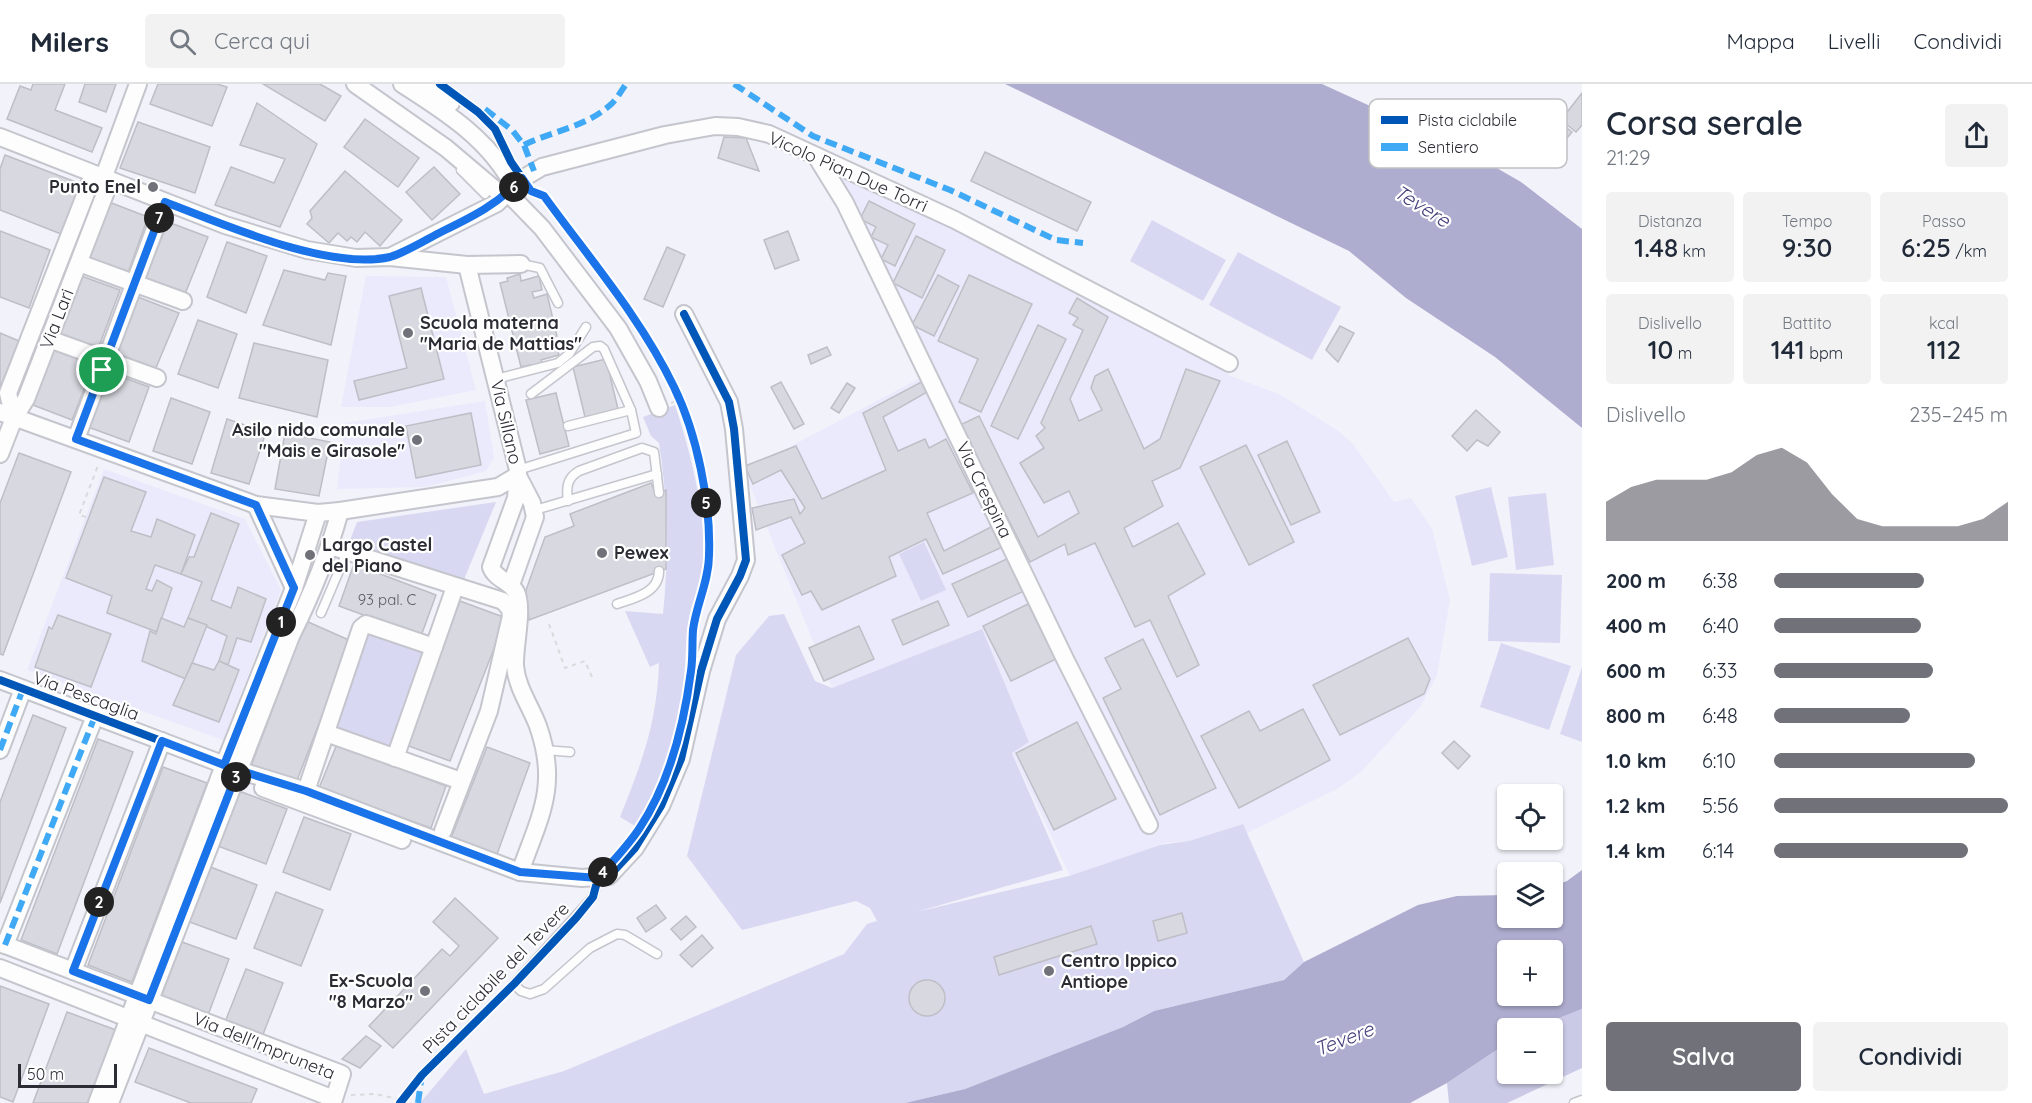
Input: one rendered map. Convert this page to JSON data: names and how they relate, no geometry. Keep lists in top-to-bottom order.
{
  "streets": {
    "street": [
      "Vicolo Pian Due Torri",
      "Via Lari",
      "Via Sillano",
      "Via Crespina",
      "Via Pescaglia",
      "Via dell'Impruneta"
    ],
    "lane": ["Pista ciclabile del Tevere"]
  },
  "crossings": [
    ["Vicolo Pian Due Torri", "Via Crespina"],
    ["Via Pescaglia", "Pista ciclabile del Tevere"]
  ],
  "water": ["Tevere"],
  "places": [
    "Punto Enel",
    "Scuola materna \"Maria de Mattias\"",
    "Asilo nido comunale \"Mais e Girasole\"",
    "Pewex",
    "Largo Castel del Piano",
    "Centro Ippico Antiope",
    "Ex-Scuola \"8 Marzo\""
  ],
  "house_numbers": ["93 pal. C"],
  "legend": ["Pista ciclabile", "Sentiero"],
  "scale_bar": "50 m",
  "page": {
    "header": "Milers",
    "search": "Cerca qui",
    "nav": ["Mappa", "Livelli", "Condividi"],
    "heading": ["Corsa serale", "21:29"],
    "pins": [
      "6",
      "7",
      "5",
      "1",
      "3",
      "4",
      "2"
    ],
    "stats": [
      ["Distanza", "1.48 km"],
      ["Tempo", "9:30"],
      ["Passo", "6:25 /km"],
      ["Dislivello", "10 m"],
      ["Battito", "141 bpm"],
      ["kcal", "112"]
    ],
    "chart": ["Dislivello", "235–245 m"],
    "list": [
      {
        "name": "200 m",
        "note": "6:38"
      },
      {
        "name": "400 m",
        "note": "6:40"
      },
      {
        "name": "600 m",
        "note": "6:33"
      },
      {
        "name": "800 m",
        "note": "6:48"
      },
      {
        "name": "1.0 km",
        "note": "6:10"
      },
      {
        "name": "1.2 km",
        "note": "5:56"
      },
      {
        "name": "1.4 km",
        "note": "6:14"
      }
    ],
    "map_buttons": ["+", "−"],
    "buttons": ["Salva", "Condividi"],
    "scale": "50 m"
  }
}
